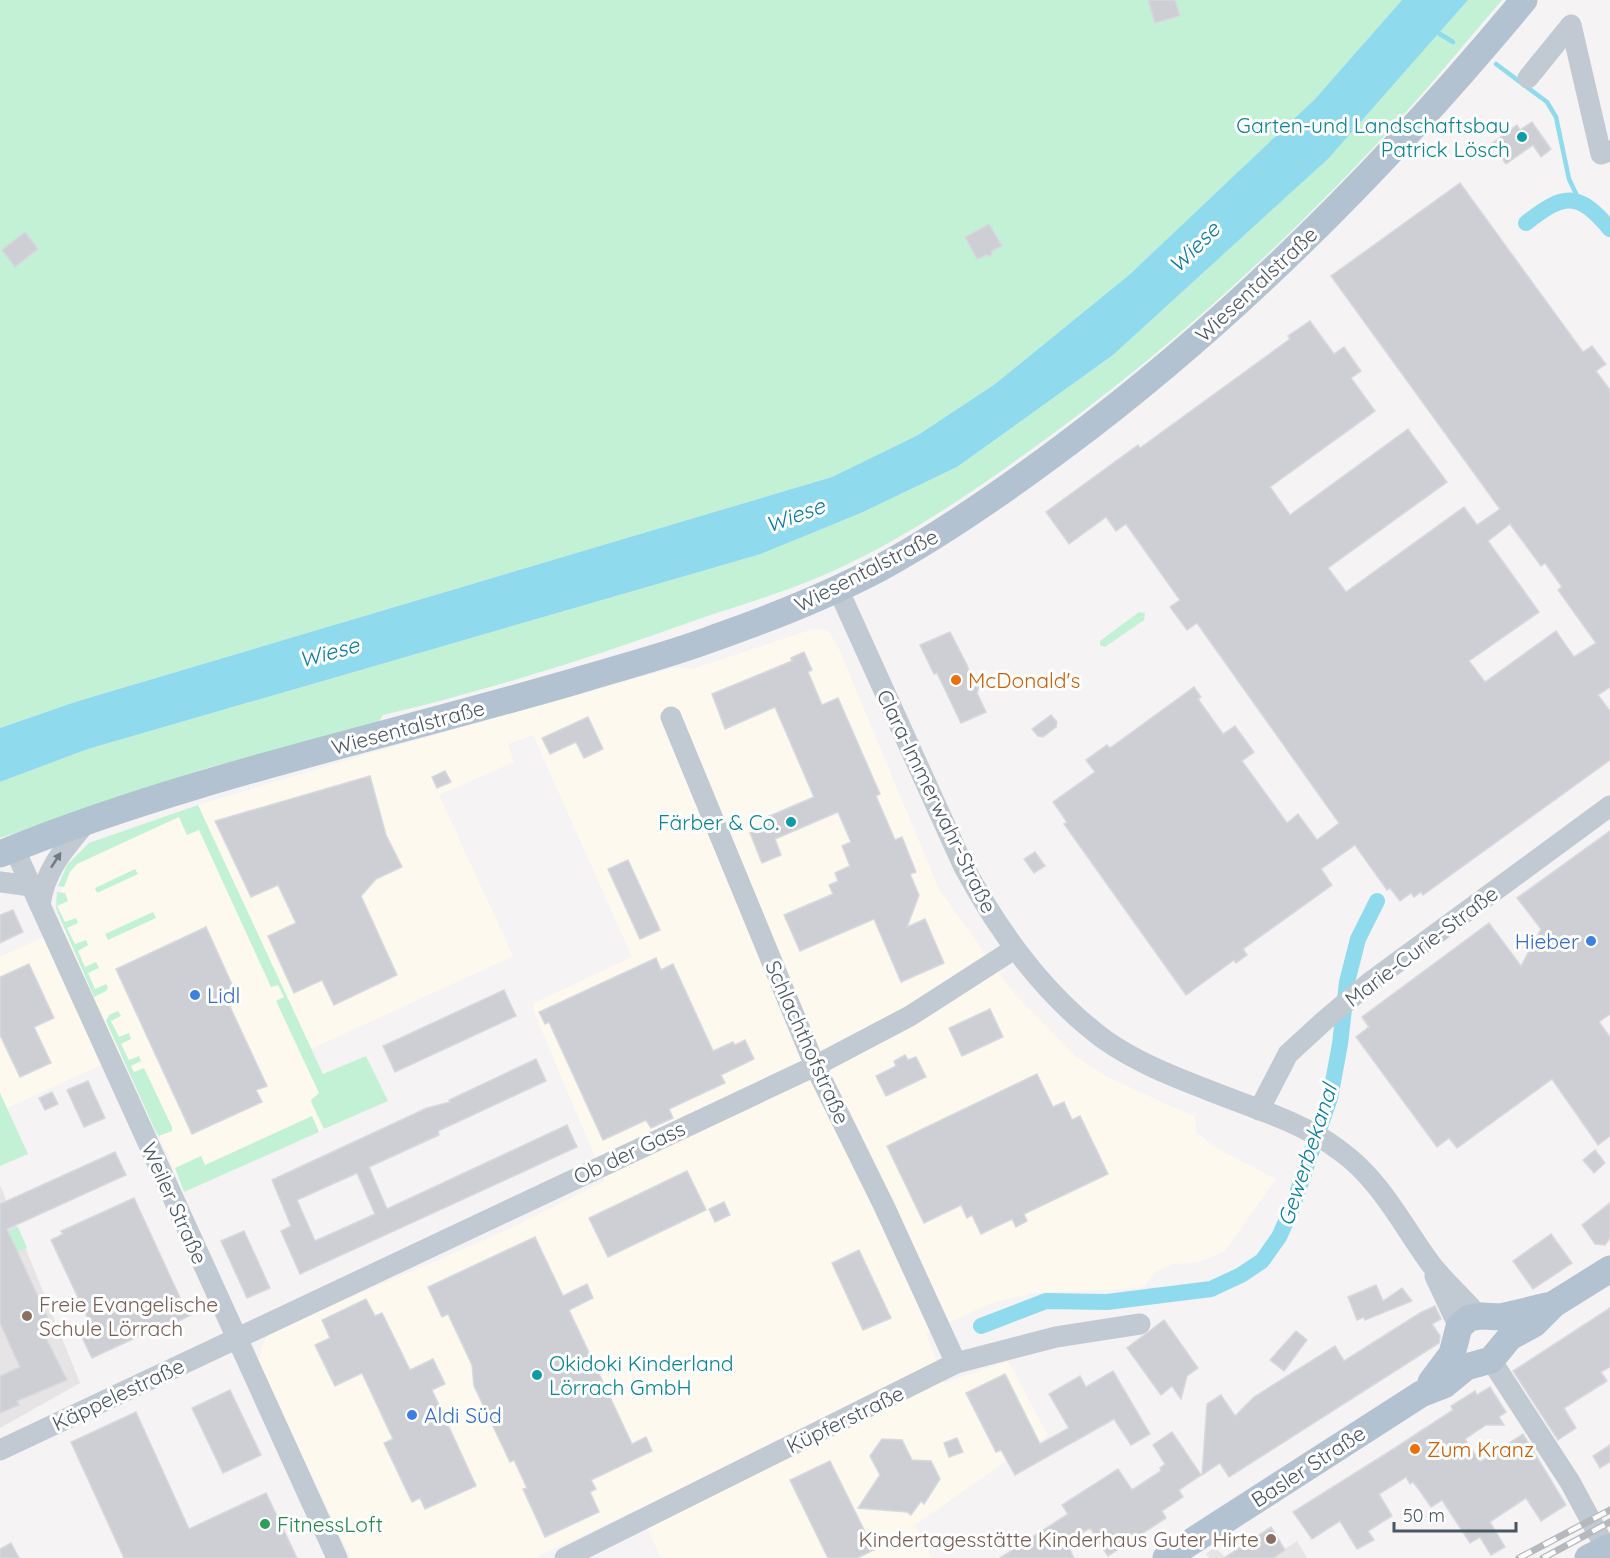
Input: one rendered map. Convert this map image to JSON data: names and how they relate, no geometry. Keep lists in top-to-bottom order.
{
  "streets": {
    "main road": ["Wiesentalstraße", "Basler Straße"],
    "street": [
      "Clara-Immerwahr-Straße",
      "Marie-Curie-Straße",
      "Schlachthofstraße",
      "Ob der Gass",
      "Weiler Straße",
      "Käppelestraße",
      "Küpferstraße"
    ]
  },
  "crossings": [
    ["Wiesentalstraße", "Clara-Immerwahr-Straße"],
    ["Wiesentalstraße", "Weiler Straße"],
    ["Clara-Immerwahr-Straße", "Marie-Curie-Straße"],
    ["Clara-Immerwahr-Straße", "Ob der Gass"],
    ["Clara-Immerwahr-Straße", "Basler Straße"],
    ["Schlachthofstraße", "Ob der Gass"],
    ["Schlachthofstraße", "Küpferstraße"],
    ["Ob der Gass", "Weiler Straße"],
    ["Ob der Gass", "Käppelestraße"],
    ["Weiler Straße", "Käppelestraße"]
  ],
  "water": ["Wiese", "Gewerbekanal"],
  "places": [
    "Garten-und Landschaftsbau Patrick Lösch",
    "McDonald's",
    "Färber & Co.",
    "Hieber",
    "Lidl",
    "Freie Evangelische Schule Lörrach",
    "Okidoki Kinderland Lörrach GmbH",
    "Aldi Süd",
    "Zum Kranz",
    "FitnessLoft",
    "Kindertagesstätte Kinderhaus Guter Hirte"
  ],
  "scale_bar": "50 m"
}
